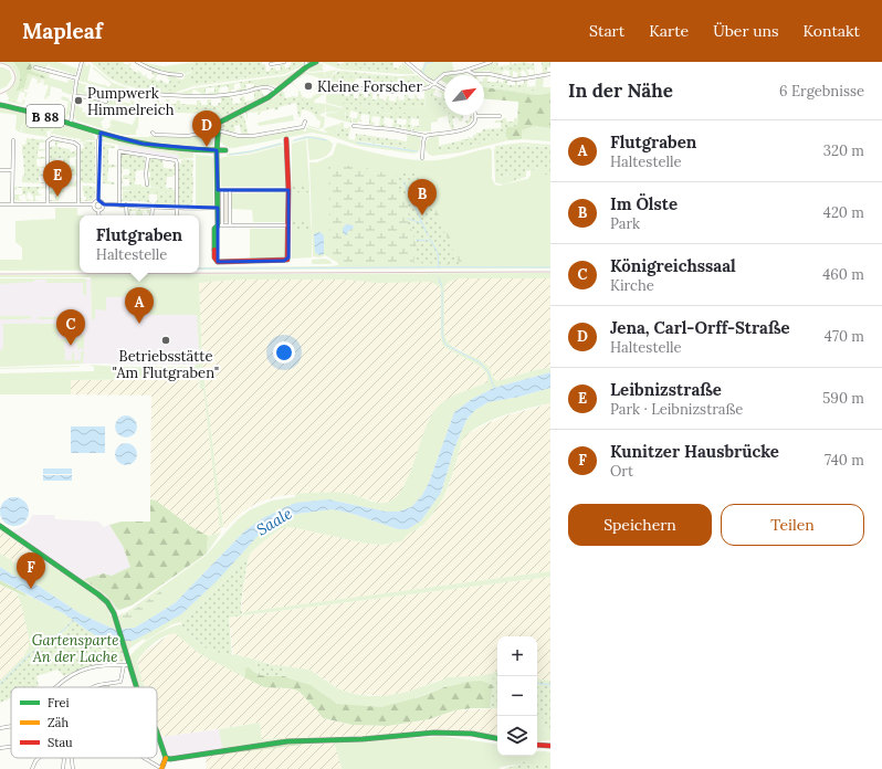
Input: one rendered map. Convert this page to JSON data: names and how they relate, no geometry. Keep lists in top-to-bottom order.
{
  "streets": {
    "street": ["B 88"]
  },
  "water": ["Saale"],
  "parks": ["Gartensparte An der Lache"],
  "places": ["Kleine Forscher", "Pumpwerk Himmelreich", "Betriebsstätte \"Am Flutgraben\""],
  "legend": ["Frei", "Zäh", "Stau"],
  "north": "top right",
  "page": {
    "header": "Mapleaf",
    "nav": [
      "Start",
      "Karte",
      "Über uns",
      "Kontakt"
    ],
    "heading": ["In der Nähe", "6 Ergebnisse"],
    "pins": [
      "D",
      "E",
      "B",
      "A",
      "C",
      "F"
    ],
    "list": [
      {
        "mark": "A",
        "name": "Flutgraben",
        "note": "Haltestelle",
        "value": "320 m"
      },
      {
        "mark": "B",
        "name": "Im Ölste",
        "note": "Park",
        "value": "420 m"
      },
      {
        "mark": "C",
        "name": "Königreichssaal",
        "note": "Kirche",
        "value": "460 m"
      },
      {
        "mark": "D",
        "name": "Jena, Carl-Orff-Straße",
        "note": "Haltestelle",
        "value": "470 m"
      },
      {
        "mark": "E",
        "name": "Leibnizstraße",
        "note": "Park · Leibnizstraße",
        "value": "590 m"
      },
      {
        "mark": "F",
        "name": "Kunitzer Hausbrücke",
        "note": "Ort",
        "value": "740 m"
      }
    ],
    "popup": ["Flutgraben", "Haltestelle"],
    "buttons": ["Speichern", "Teilen"],
    "map_buttons": ["+", "−"]
  }
}
